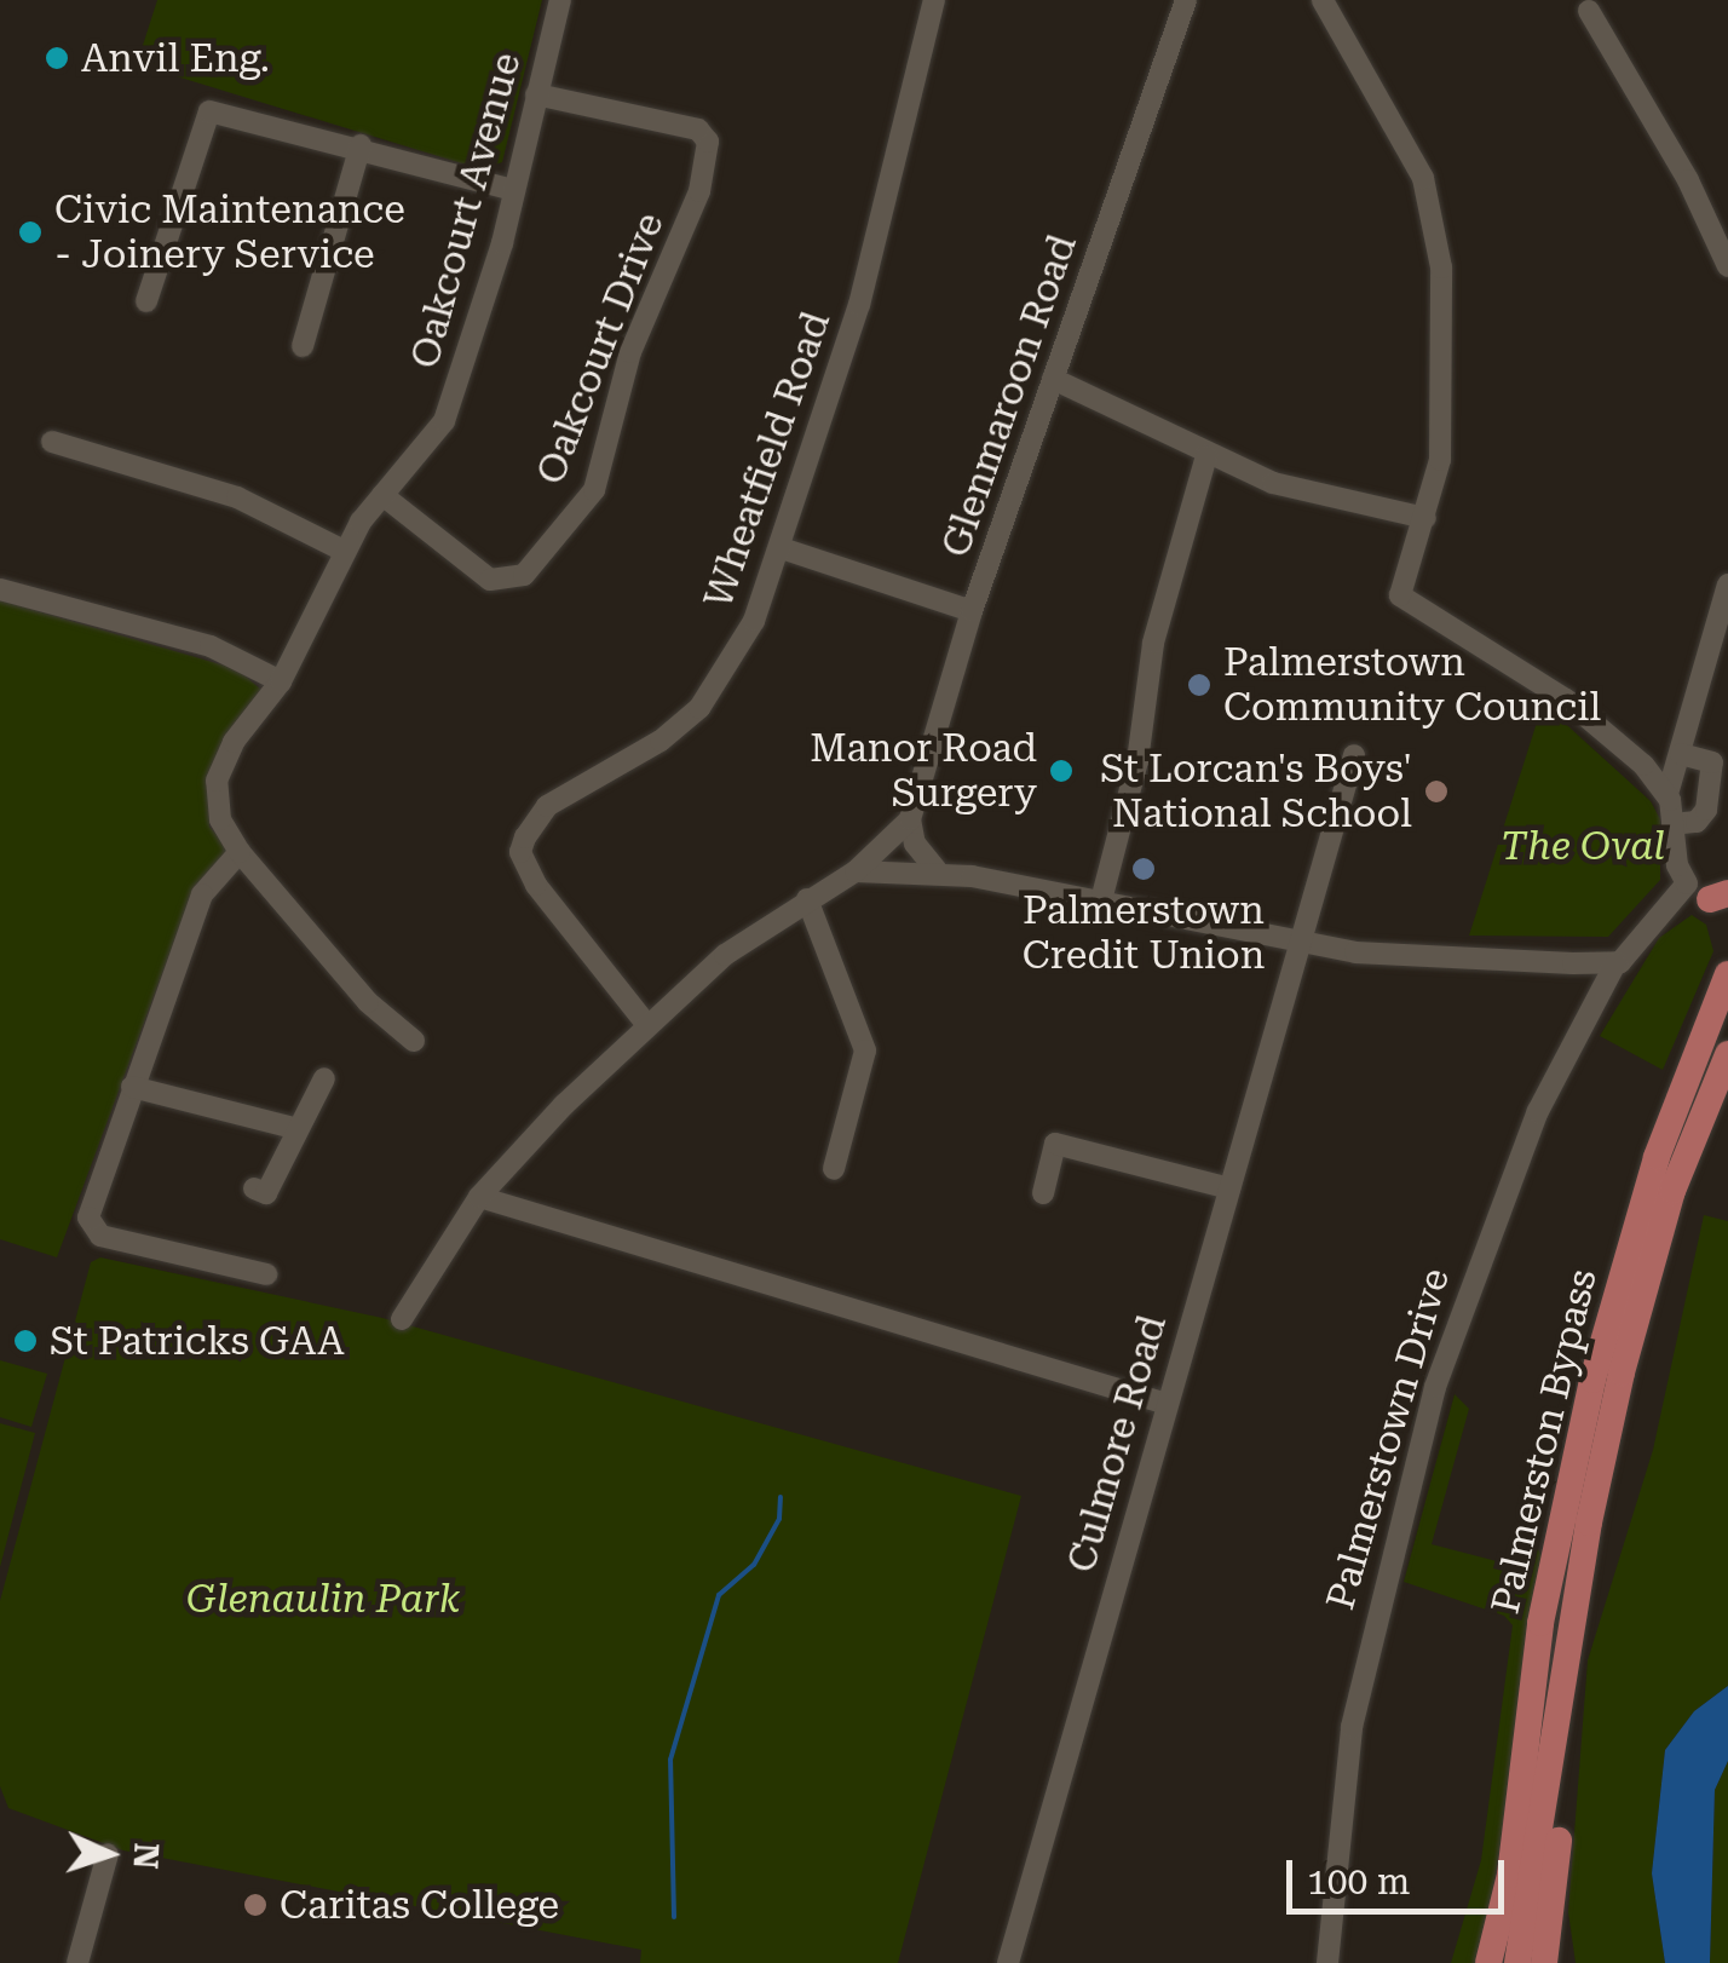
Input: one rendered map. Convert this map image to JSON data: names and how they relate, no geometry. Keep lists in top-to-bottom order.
{
  "streets": {
    "main road": ["Palmerston Bypass"],
    "street": [
      "Oakcourt Avenue",
      "Oakcourt Drive",
      "Glenmaroon Road",
      "Wheatfield Road",
      "Palmerstown Drive",
      "Culmore Road"
    ]
  },
  "crossings": [
    ["Oakcourt Avenue", "Oakcourt Drive"],
    ["Glenmaroon Road", "Wheatfield Road"]
  ],
  "parks": ["The Oval", "Glenaulin Park"],
  "places": [
    "Anvil Eng.",
    "Civic Maintenance - Joinery Service",
    "Palmerstown Community Council",
    "Manor Road Surgery",
    "St Lorcan's Boys' National School",
    "Palmerstown Credit Union",
    "St Patricks GAA",
    "Caritas College"
  ],
  "scale_bar": "100 m",
  "north": "right"
}
